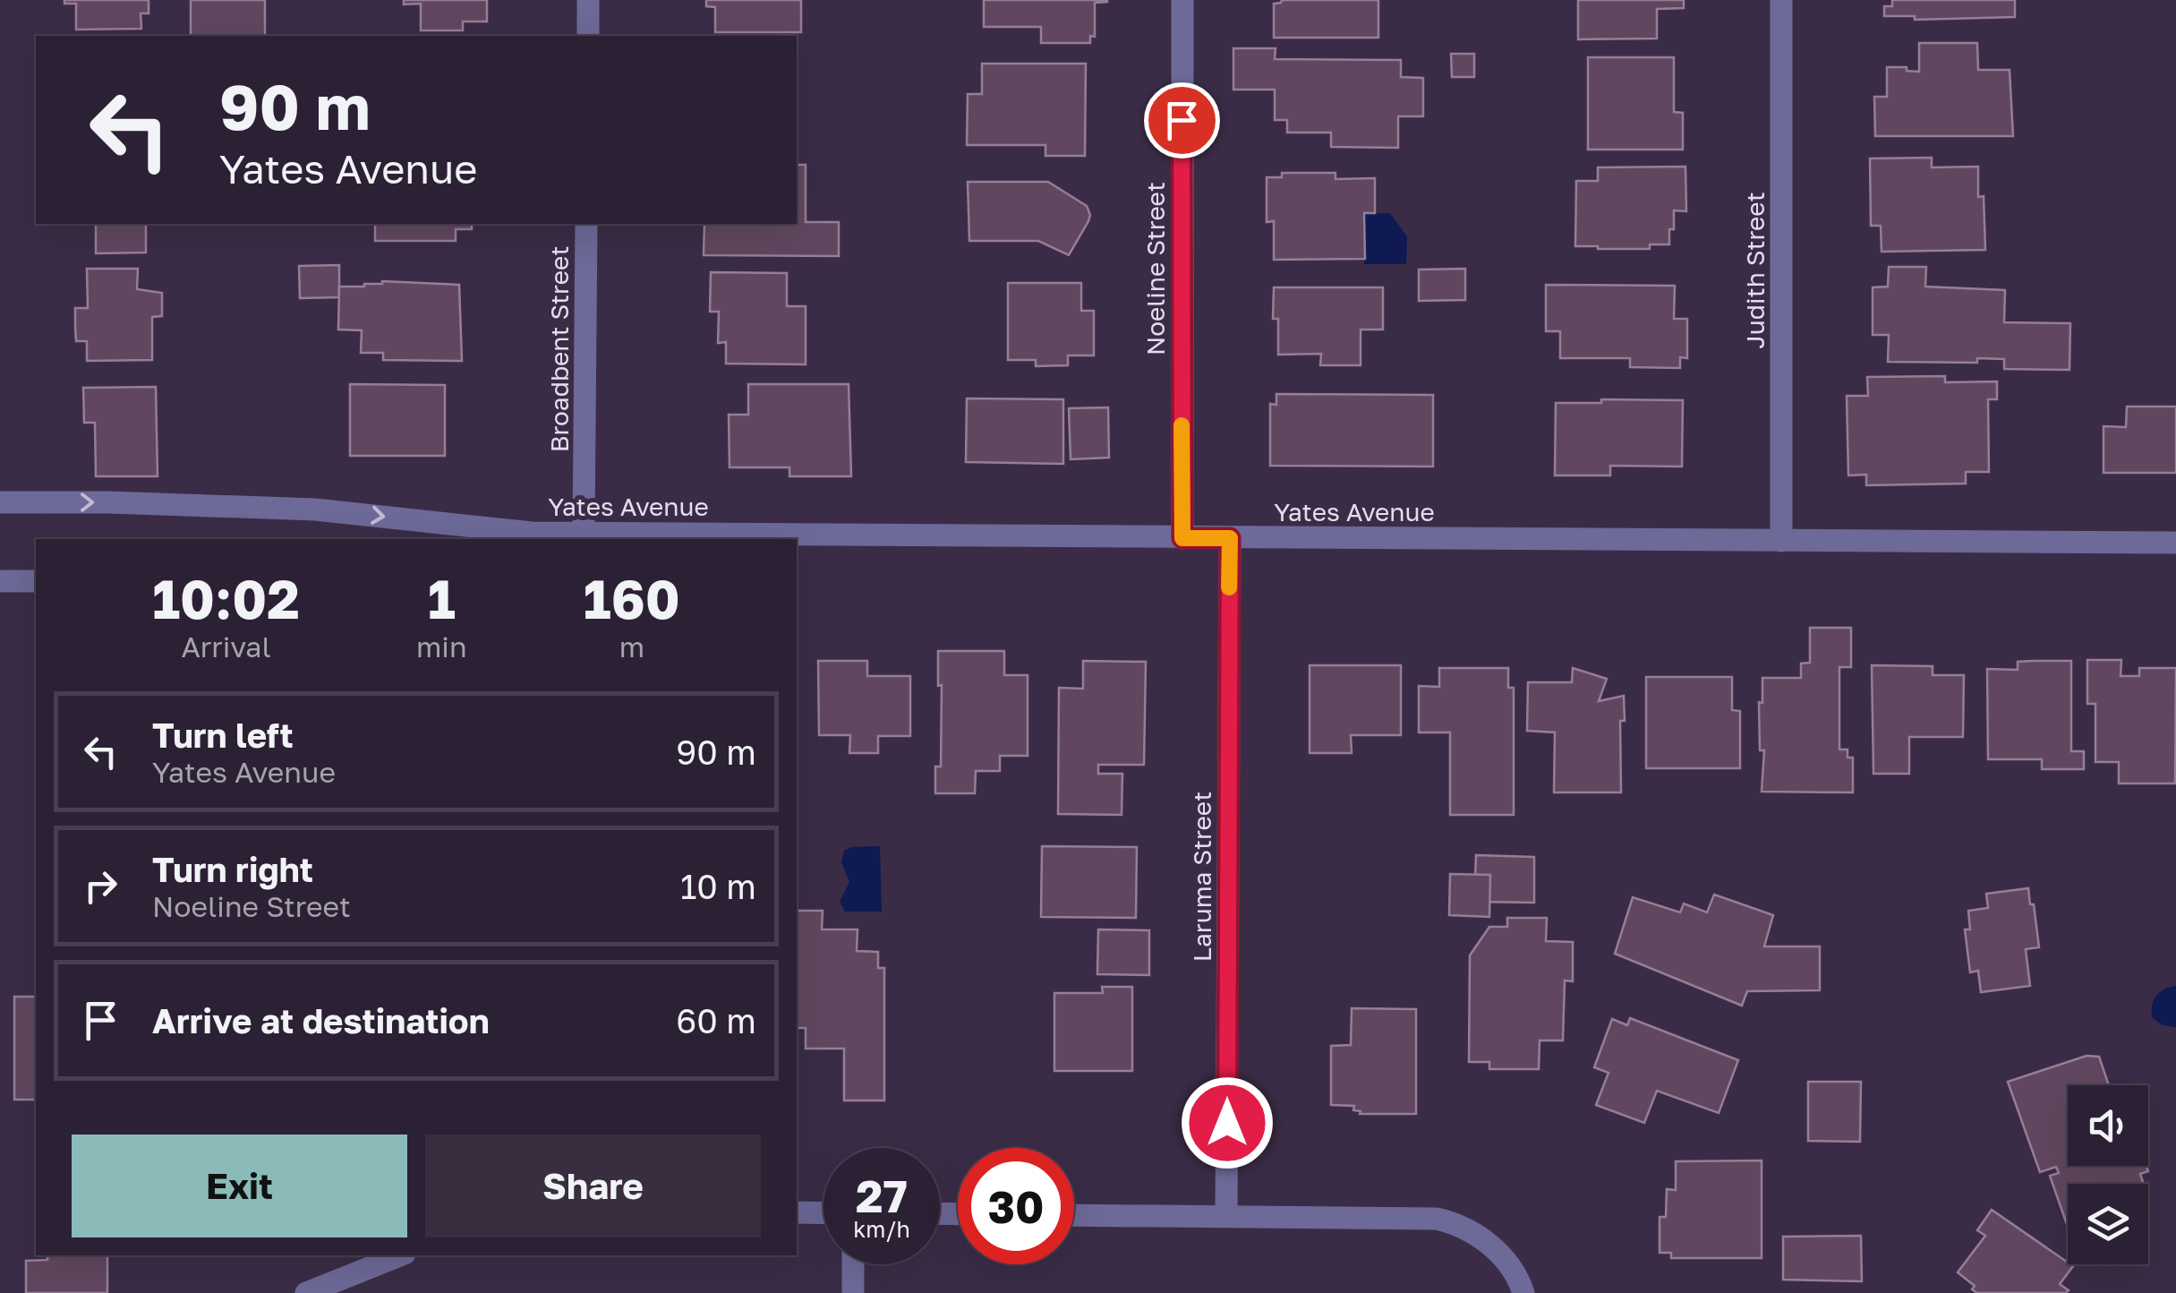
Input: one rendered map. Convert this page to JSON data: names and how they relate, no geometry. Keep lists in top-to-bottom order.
{
  "streets": {
    "street": [
      "Noeline Street",
      "Judith Street",
      "Broadbent Street",
      "Yates Avenue",
      "Laruma Street"
    ]
  },
  "crossings": [
    ["Noeline Street", "Yates Avenue"],
    ["Judith Street", "Yates Avenue"],
    ["Broadbent Street", "Yates Avenue"],
    ["Yates Avenue", "Laruma Street"]
  ],
  "page": {
    "turn": ["90 m", "Yates Avenue"],
    "eta": [
      "10:02",
      "Arrival",
      "1",
      "min",
      "160",
      "m"
    ],
    "list": [
      {
        "name": "Turn left",
        "note": "Yates Avenue",
        "value": "90 m"
      },
      {
        "name": "Turn right",
        "note": "Noeline Street",
        "value": "10 m"
      },
      {
        "name": "Arrive at destination",
        "value": "60 m"
      }
    ],
    "buttons": ["Exit", "Share"],
    "speed": "27 km/h",
    "limit": "30"
  }
}
